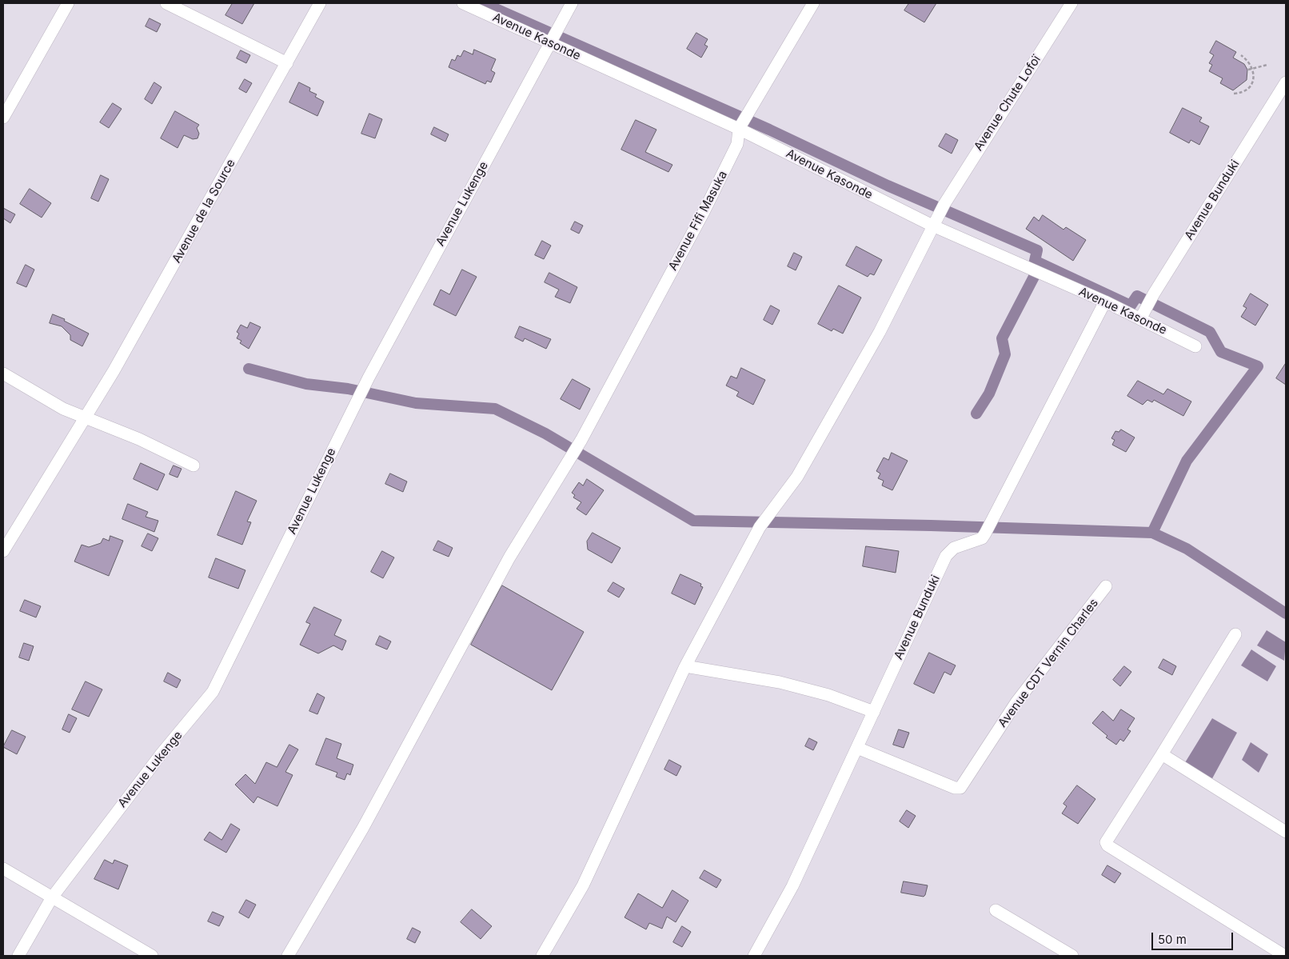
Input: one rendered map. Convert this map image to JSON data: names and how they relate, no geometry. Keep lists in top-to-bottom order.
{
  "streets": {
    "street": [
      "Avenue Kasonde",
      "Avenue Chute Lofoï",
      "Avenue Bunduki",
      "Avenue Lukenge",
      "Avenue de la Source",
      "Avenue Fifi Masuka",
      "Avenue CDT Vernin Charles"
    ]
  },
  "crossings": [
    ["Avenue Kasonde", "Avenue Chute Lofoï"],
    ["Avenue Kasonde", "Avenue Bunduki"],
    ["Avenue Kasonde", "Avenue Lukenge"],
    ["Avenue Kasonde", "Avenue Fifi Masuka"],
    ["Avenue Bunduki", "Avenue CDT Vernin Charles"]
  ],
  "scale_bar": "50 m"
}
